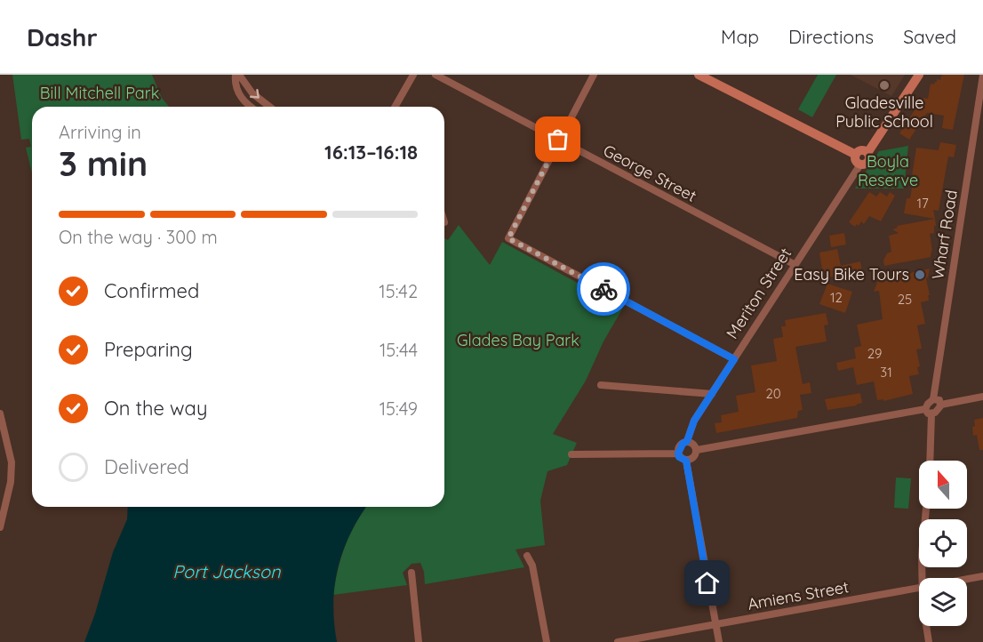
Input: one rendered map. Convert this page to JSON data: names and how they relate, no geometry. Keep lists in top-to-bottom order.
{
  "streets": {
    "street": [
      "George Street",
      "Wharf Road",
      "Meriton Street",
      "Amiens Street"
    ]
  },
  "crossings": [
    ["George Street", "Meriton Street"]
  ],
  "water": ["Port Jackson"],
  "parks": ["Bill Mitchell Park", "Boyla Reserve", "Glades Bay Park"],
  "places": ["Gladesville Public School", "Easy Bike Tours"],
  "house_numbers": [
    "17",
    "12",
    "25",
    "29",
    "31",
    "20"
  ],
  "north": "top",
  "page": {
    "header": "Dashr",
    "nav": ["Map", "Directions", "Saved"],
    "heading": ["3 min", "Arriving in", "16:13–16:18"],
    "bar": "On the way · 300 m",
    "list": [
      ["Confirmed", "15:42"],
      ["Preparing", "15:44"],
      ["On the way", "15:49"],
      "Delivered"
    ]
  }
}
